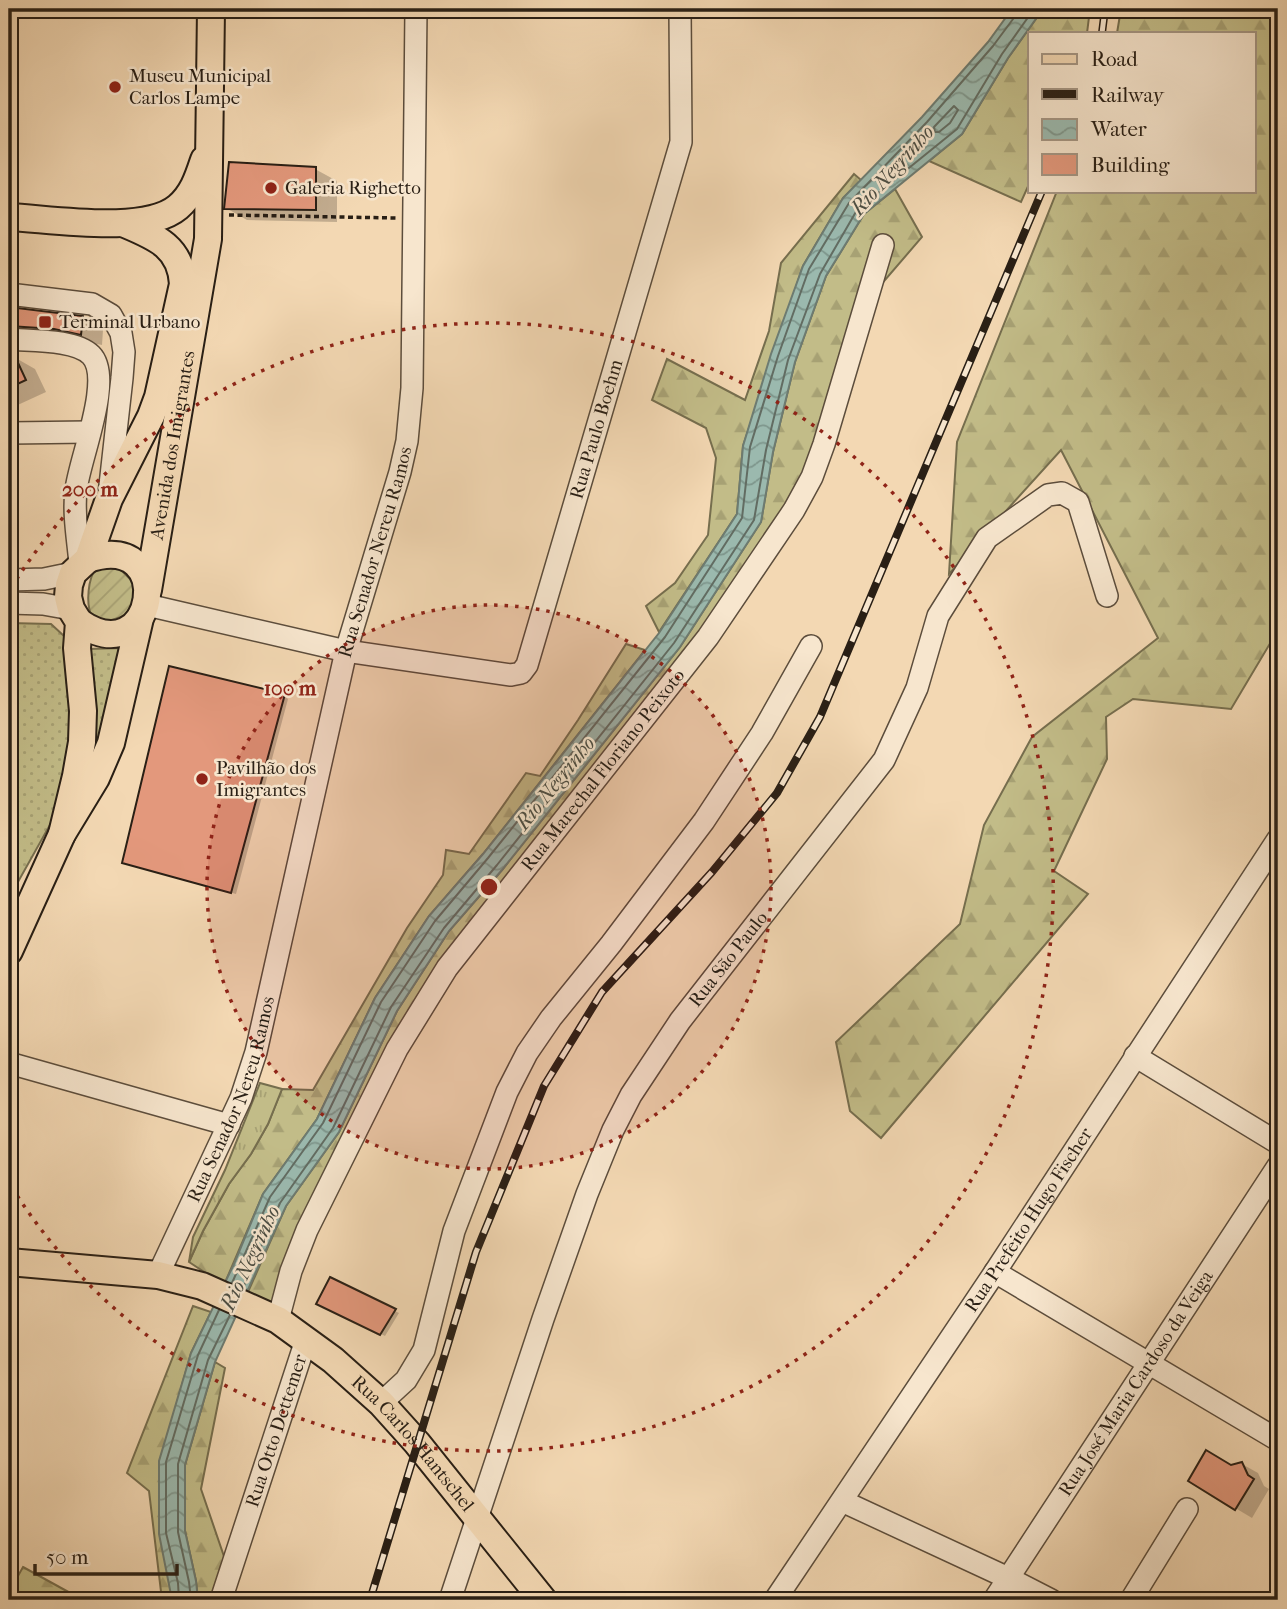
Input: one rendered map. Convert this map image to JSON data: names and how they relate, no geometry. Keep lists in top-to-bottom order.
{
  "streets": {
    "main road": ["Avenida dos Imigrantes", "Rua Carlos Hantschel"],
    "street": [
      "Rua Paulo Boehm",
      "Rua Senador Nereu Ramos",
      "Rua Marechal Floriano Peixoto",
      "Rua São Paulo",
      "Rua Prefeito Hugo Fischer",
      "Rua José Maria Cardoso da Veiga",
      "Rua Otto Dettemer"
    ]
  },
  "crossings": [
    ["Rua Paulo Boehm", "Avenida dos Imigrantes"],
    ["Rua Paulo Boehm", "Rua Senador Nereu Ramos"],
    ["Rua Senador Nereu Ramos", "Rua Carlos Hantschel"],
    ["Rua Marechal Floriano Peixoto", "Rua Carlos Hantschel"],
    ["Rua São Paulo", "Rua Carlos Hantschel"],
    ["Rua Otto Dettemer", "Rua Carlos Hantschel"]
  ],
  "water": ["Rio Negrinho"],
  "places": {
    "other": ["Museu Municipal Carlos Lampe", "Galeria Righetto", "Pavilhão dos Imigrantes"],
    "transit": ["Terminal Urbano"]
  },
  "legend": [
    "Road",
    "Railway",
    "Water",
    "Building"
  ],
  "scale_bar": "50 m",
  "rings": ["200 m", "100 m"]
}
